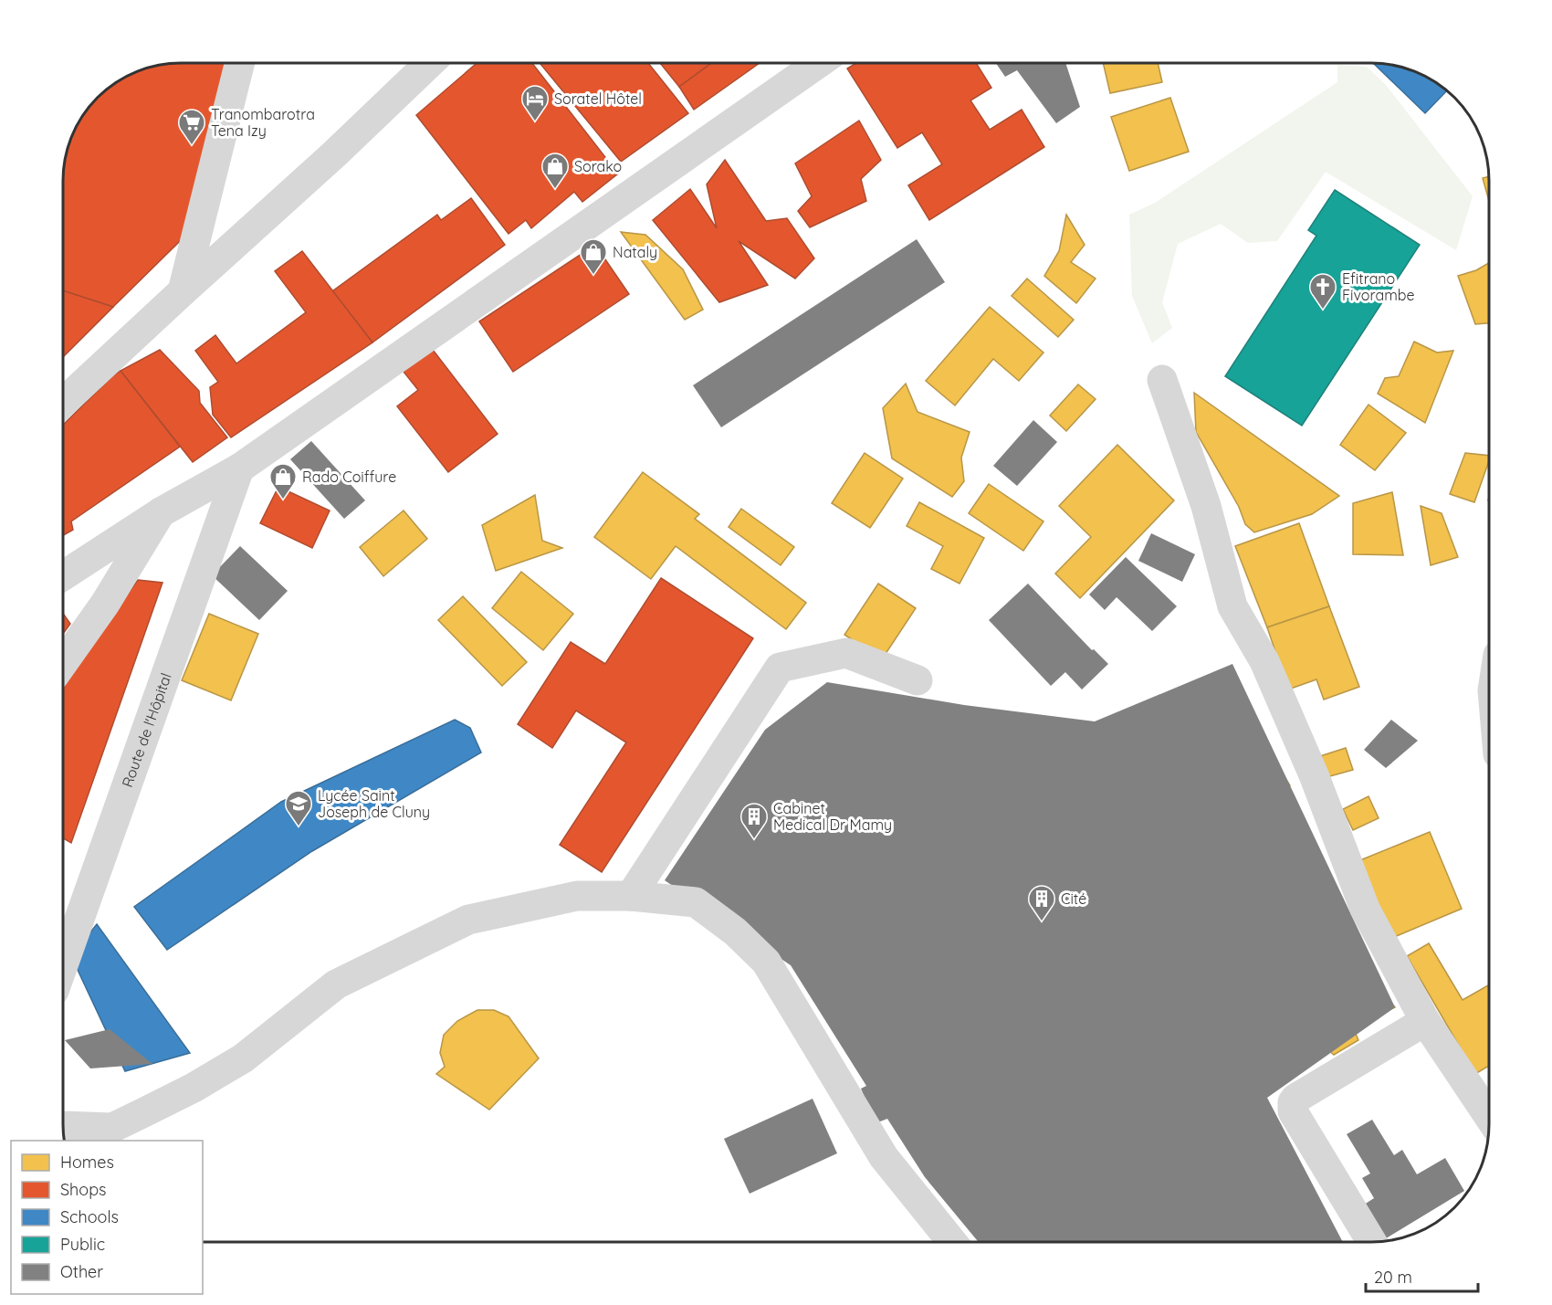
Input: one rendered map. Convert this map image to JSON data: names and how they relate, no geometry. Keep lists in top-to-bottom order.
{
  "streets": {
    "street": ["Route de l'Hôpital"]
  },
  "places": {
    "hotel": ["Soratel Hôtel"],
    "supermarket": ["Tranombarotra Tena Izy"],
    "shop": ["Sorako", "Nataly", "Rado Coiffure"],
    "church": ["Efitrano Fivorambe"],
    "school or university": ["Lycée Saint Joseph de Cluny"],
    "building": ["Cabinet Medical Dr Mamy", "Cité"]
  },
  "legend": [
    "Homes",
    "Shops",
    "Schools",
    "Public",
    "Other"
  ],
  "scale_bar": "20 m"
}
